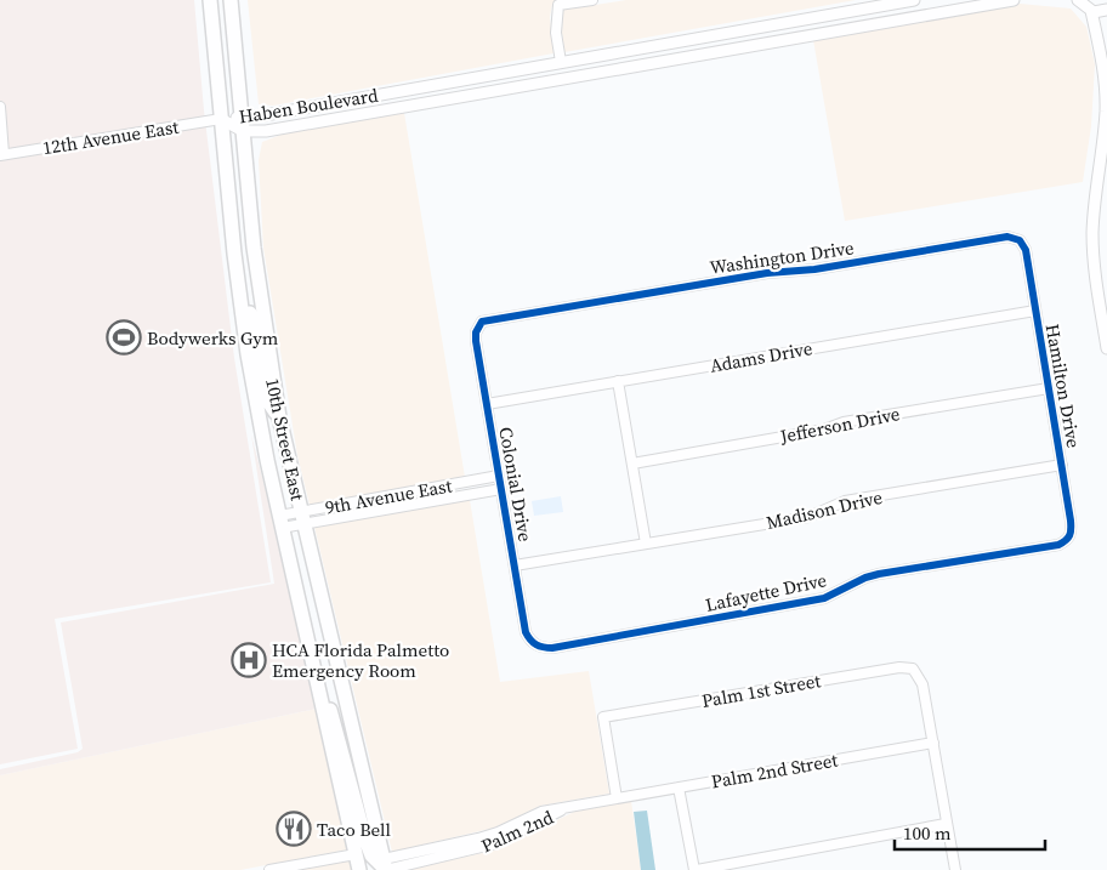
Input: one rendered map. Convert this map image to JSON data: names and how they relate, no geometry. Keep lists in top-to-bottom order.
{
  "streets": {
    "main road": ["10th Street East"],
    "street": [
      "Haben Boulevard",
      "12th Avenue East",
      "Washington Drive",
      "Adams Drive",
      "Hamilton Drive",
      "Jefferson Drive",
      "Colonial Drive",
      "9th Avenue East",
      "Madison Drive",
      "Lafayette Drive",
      "Palm 1st Street",
      "Palm 2nd Street",
      "Palm 2nd"
    ]
  },
  "crossings": [
    ["Haben Boulevard", "12th Avenue East"],
    ["Haben Boulevard", "10th Street East"],
    ["12th Avenue East", "10th Street East"],
    ["Washington Drive", "Hamilton Drive"],
    ["Washington Drive", "Colonial Drive"],
    ["Adams Drive", "Hamilton Drive"],
    ["Adams Drive", "Colonial Drive"],
    ["Hamilton Drive", "Jefferson Drive"],
    ["Hamilton Drive", "Madison Drive"],
    ["Hamilton Drive", "Lafayette Drive"],
    ["10th Street East", "9th Avenue East"],
    ["10th Street East", "Palm 2nd"],
    ["Colonial Drive", "9th Avenue East"],
    ["Colonial Drive", "Madison Drive"],
    ["Colonial Drive", "Lafayette Drive"],
    ["Palm 1st Street", "Palm 2nd Street"],
    ["Palm 1st Street", "Palm 2nd"],
    ["Palm 2nd Street", "Palm 2nd"]
  ],
  "places": {
    "sports": ["Bodywerks Gym"],
    "hospital": ["HCA Florida Palmetto Emergency Room"],
    "restaurant": ["Taco Bell"]
  },
  "scale_bar": "100 m"
}
